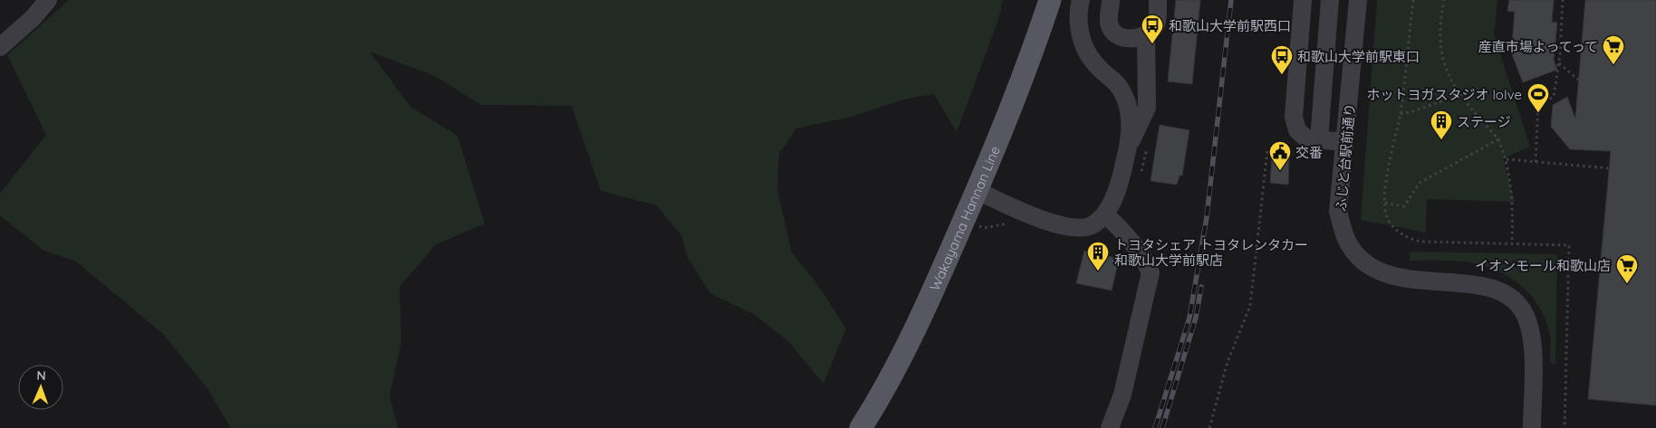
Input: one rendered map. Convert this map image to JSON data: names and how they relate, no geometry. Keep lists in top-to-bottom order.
{
  "streets": {
    "main road": ["Wakayama Hannan Line"],
    "street": ["ふじと台駅前通り"]
  },
  "places": {
    "bus stop": ["和歌山大学前駅西口", "和歌山大学前駅東口"],
    "supermarket": ["産直市場よってって", "イオンモール和歌山店"],
    "sports": ["ホットヨガスタジオ loIve"],
    "building": ["ステージ", "トヨタシェア トヨタレンタカー 和歌山大学前駅店"],
    "public building": ["交番"]
  },
  "north": "top"
}
